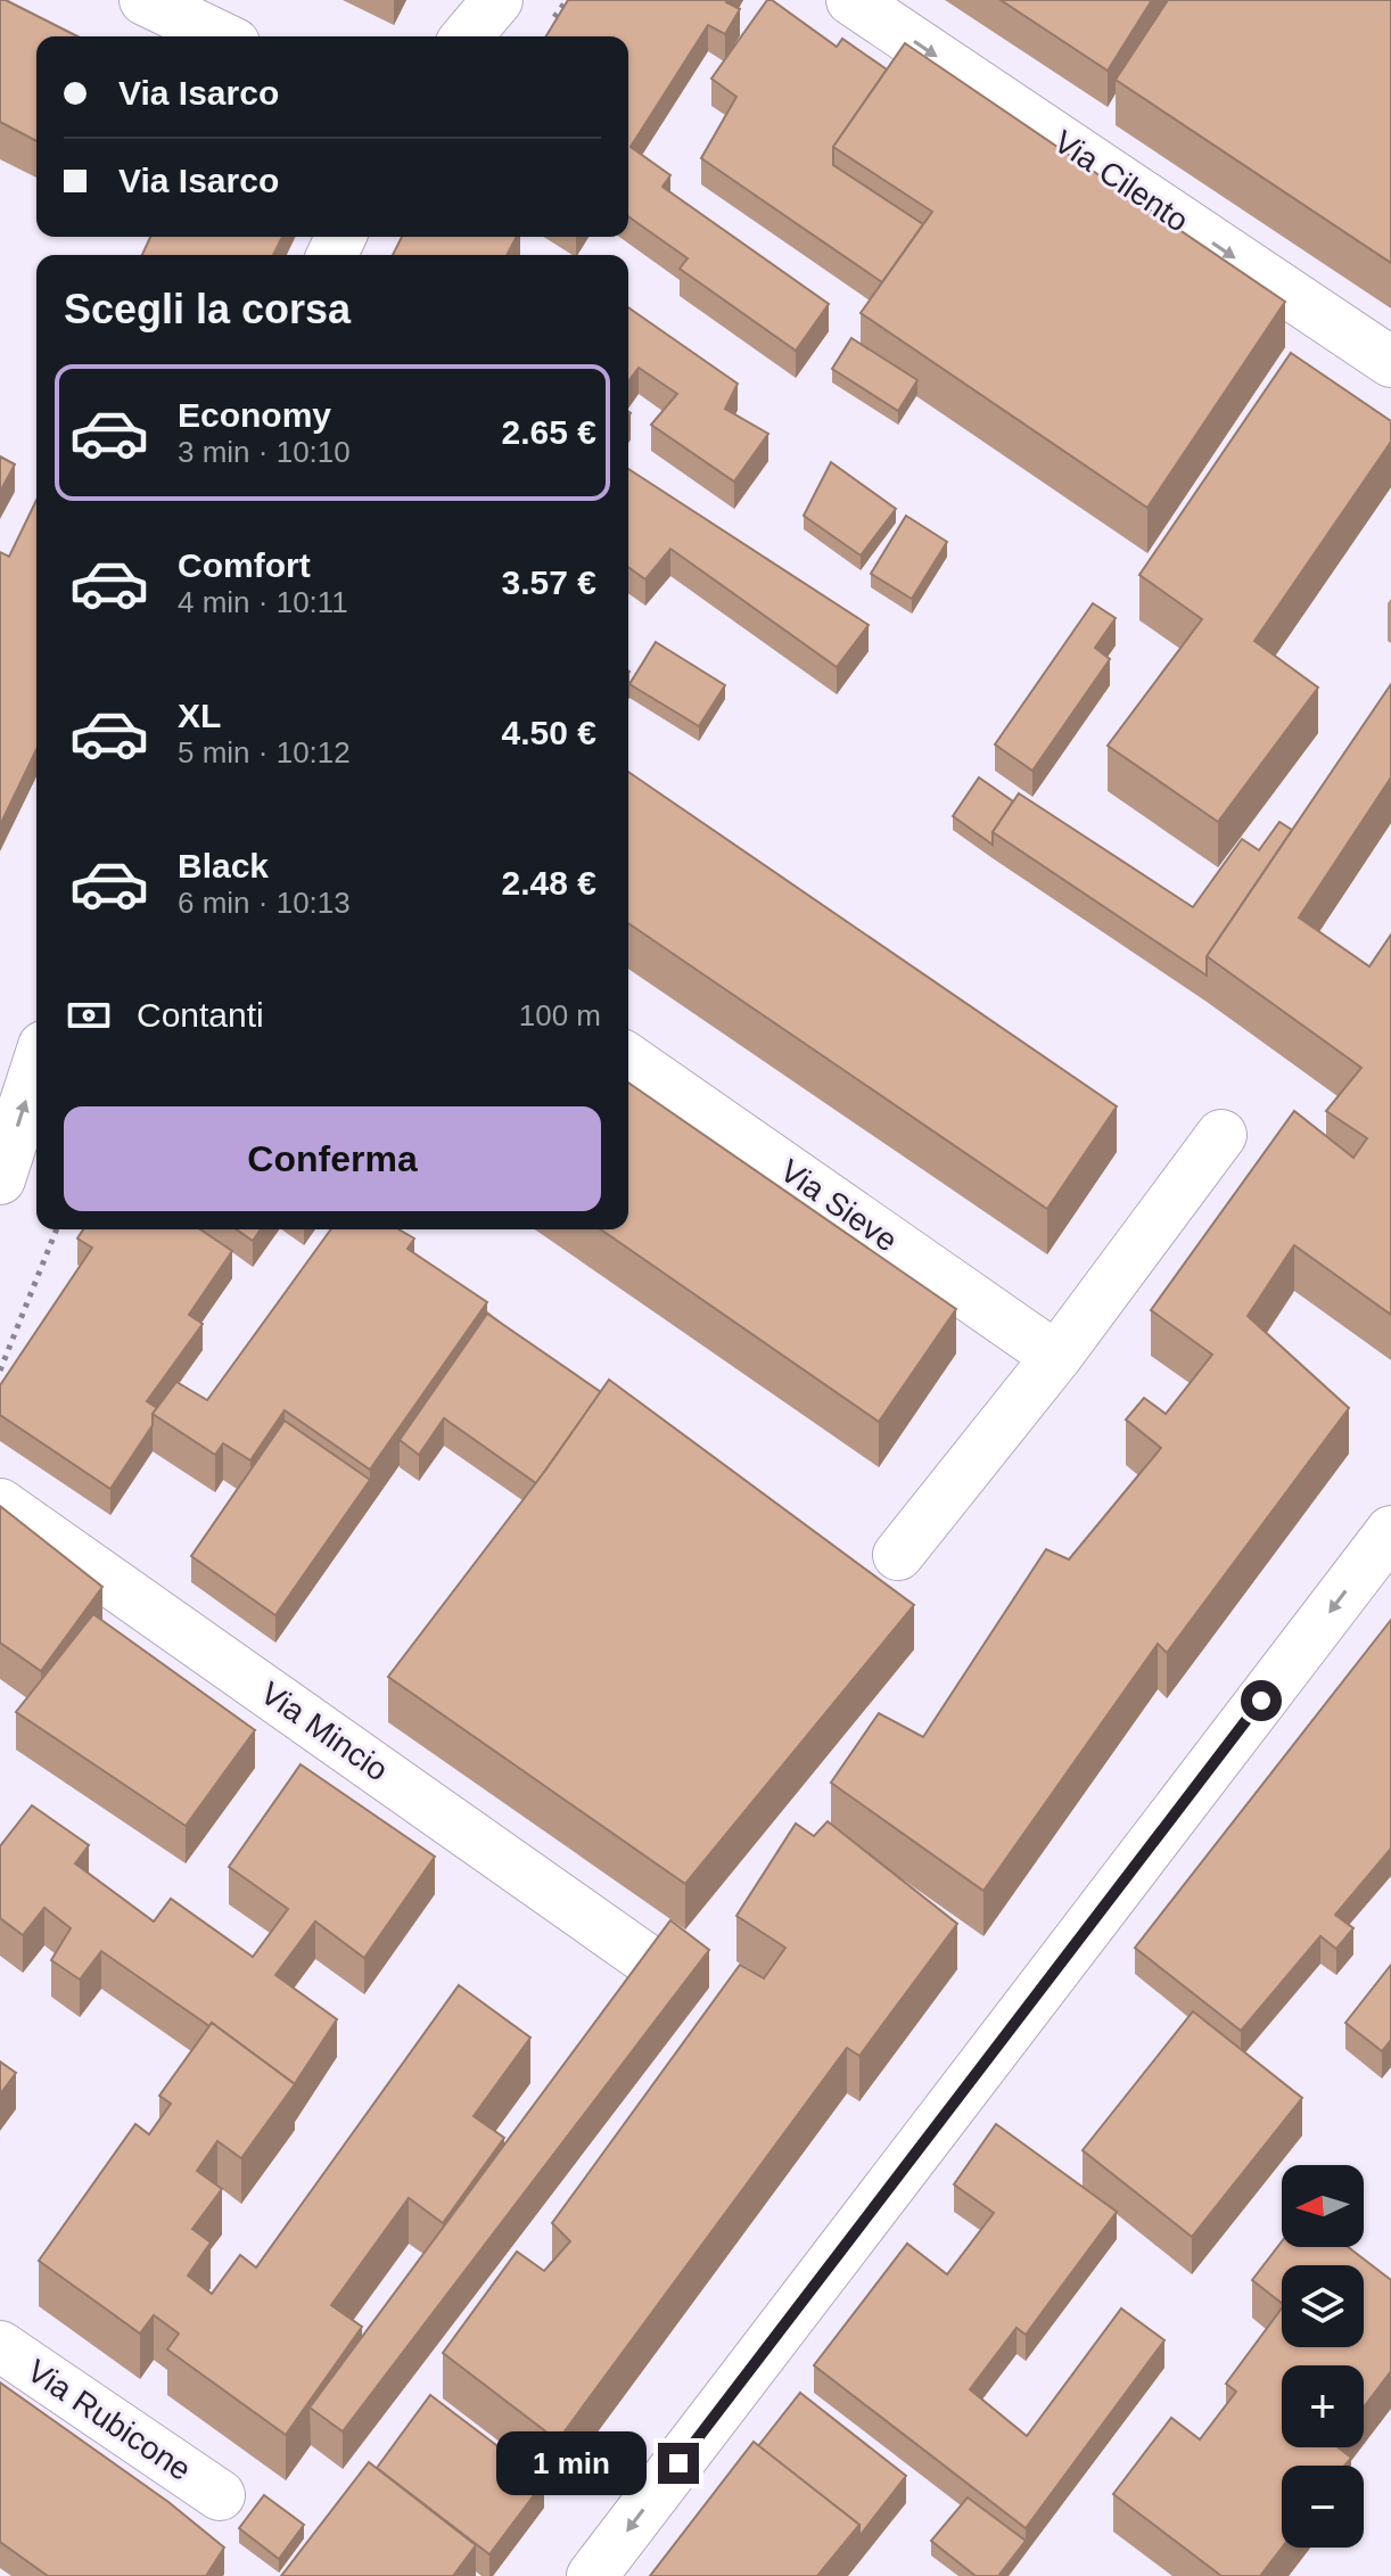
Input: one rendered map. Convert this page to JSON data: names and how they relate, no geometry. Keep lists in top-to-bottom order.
{
  "streets": {
    "street": [
      "Via Cilento",
      "Via Sieve",
      "Via Mincio",
      "Via Rubicone"
    ]
  },
  "one_way": ["Via Cilento"],
  "north": "left",
  "page": {
    "banner": ["Via Isarco", "Via Isarco"],
    "heading": "Scegli la corsa",
    "list": [
      {
        "name": "Economy",
        "note": "3 min · 10:10",
        "value": "2.65 €"
      },
      {
        "name": "Comfort",
        "note": "4 min · 10:11",
        "value": "3.57 €"
      },
      {
        "name": "XL",
        "note": "5 min · 10:12",
        "value": "4.50 €"
      },
      {
        "name": "Black",
        "note": "6 min · 10:13",
        "value": "2.48 €"
      }
    ],
    "pay": ["Contanti", "100 m"],
    "buttons": "Conferma",
    "map_buttons": ["+", "−"],
    "bubble": "1 min"
  }
}
